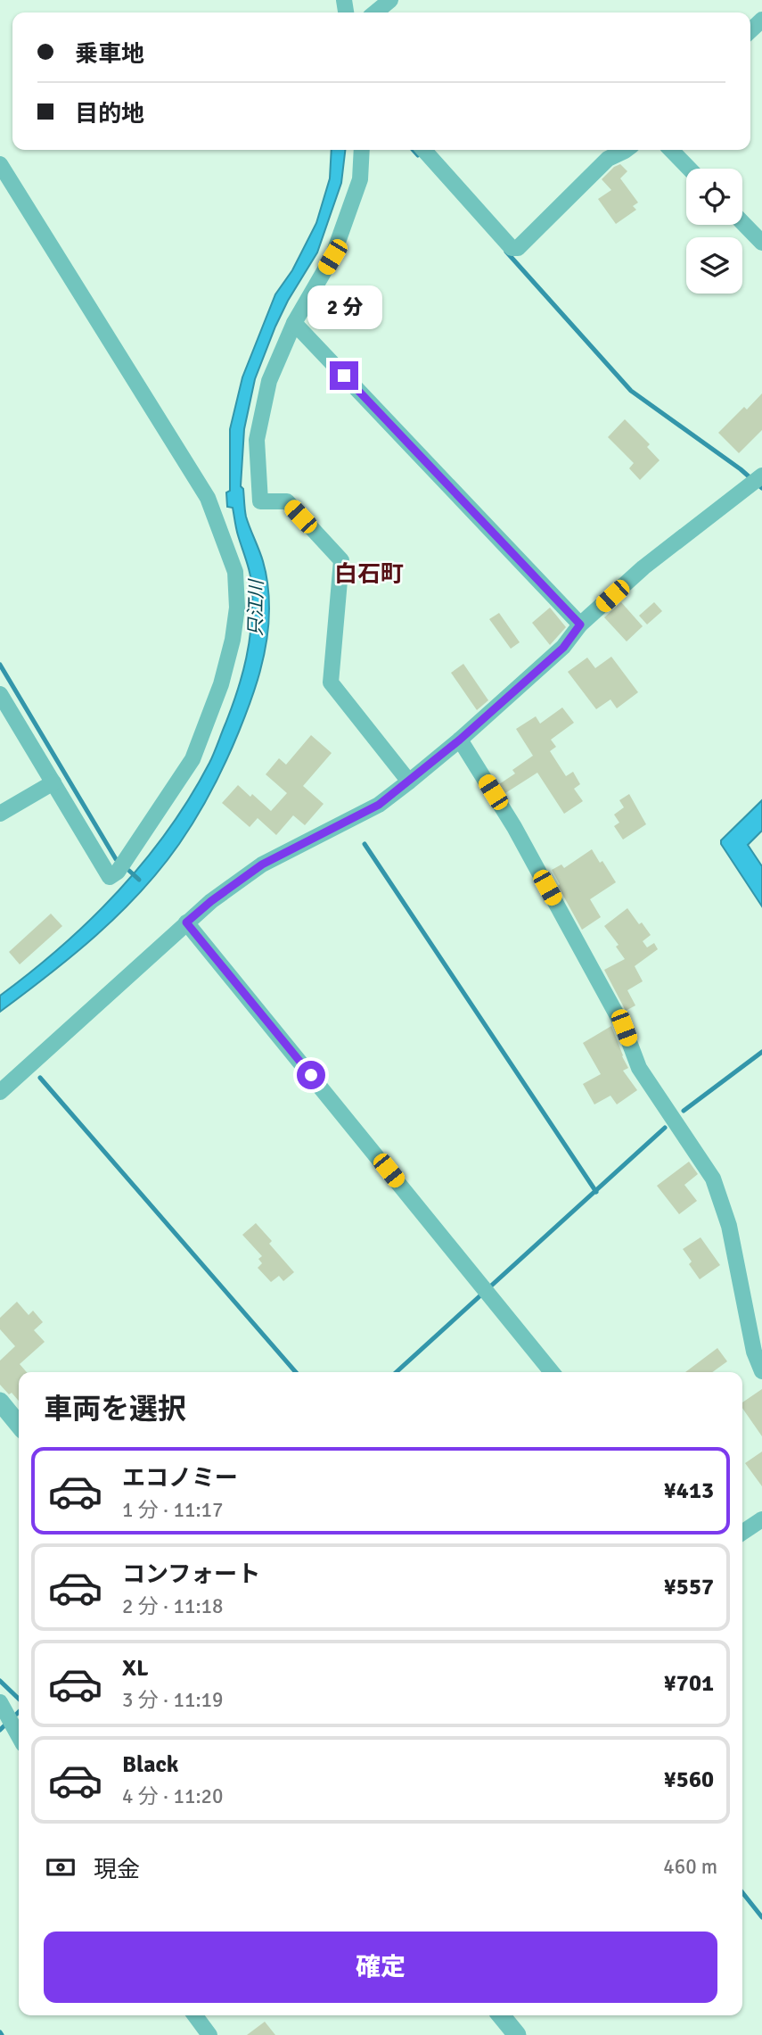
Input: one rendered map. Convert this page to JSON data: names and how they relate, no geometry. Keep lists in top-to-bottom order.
{
  "districts": ["白石町"],
  "water": ["只江川"],
  "page": {
    "banner": ["乗車地", "目的地"],
    "bubble": "2 分",
    "heading": "車両を選択",
    "list": [
      {
        "name": "エコノミー",
        "note": "1 分 · 11:17",
        "value": "¥413"
      },
      {
        "name": "コンフォート",
        "note": "2 分 · 11:18",
        "value": "¥557"
      },
      {
        "name": "XL",
        "note": "3 分 · 11:19",
        "value": "¥701"
      },
      {
        "name": "Black",
        "note": "4 分 · 11:20",
        "value": "¥560"
      }
    ],
    "pay": ["現金", "460 m"],
    "buttons": "確定"
  }
}
